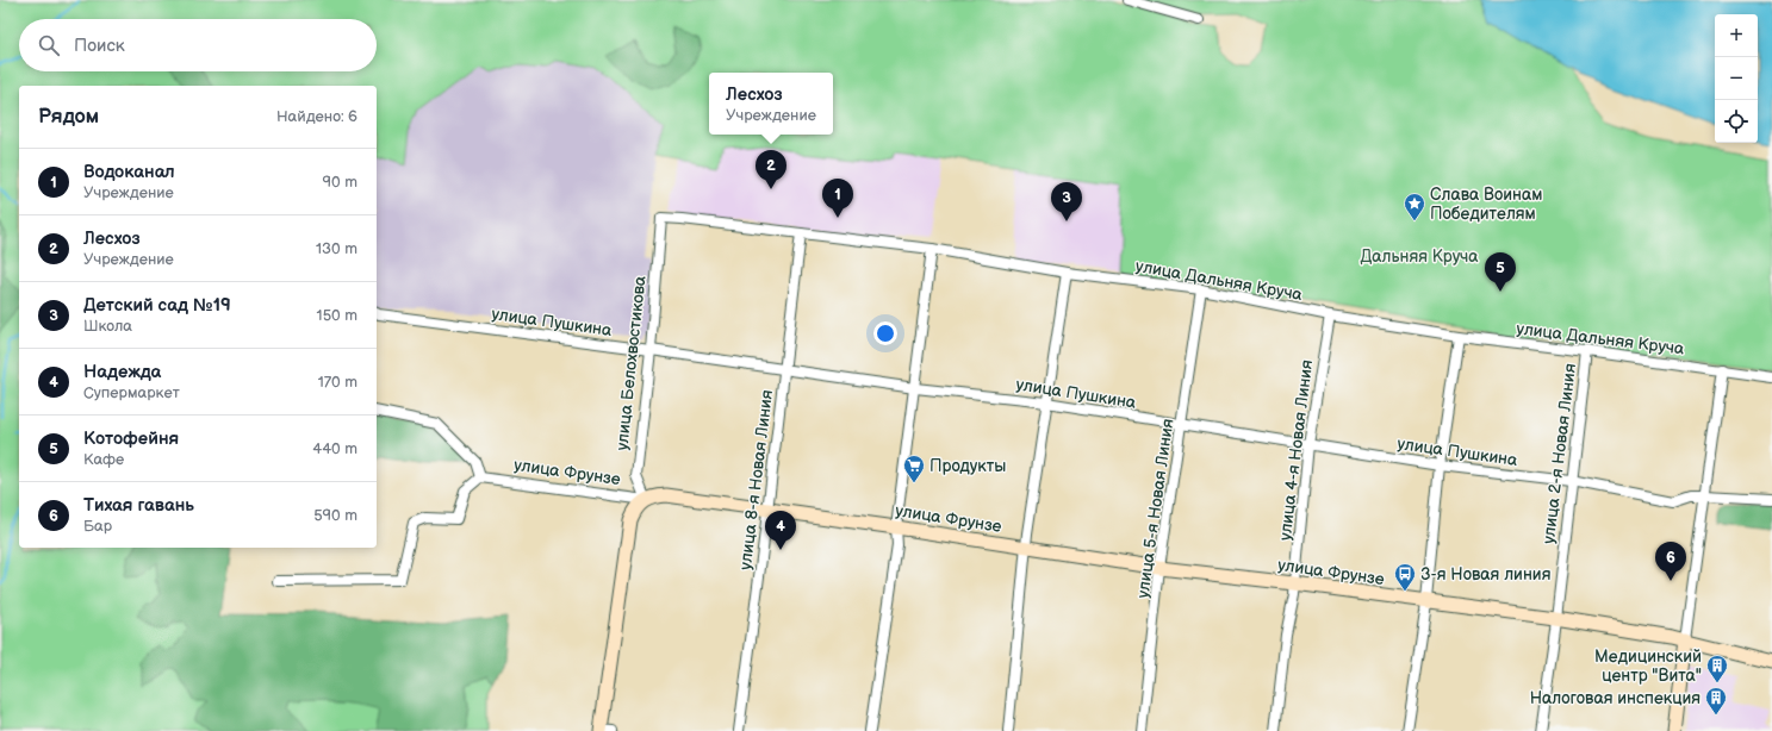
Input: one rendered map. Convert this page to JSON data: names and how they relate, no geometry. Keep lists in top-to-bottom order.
{
  "streets": {
    "main road": ["улица Фрунзе"],
    "street": [
      "улица Дальняя Круча",
      "улица Пушкина",
      "улица Белохвостикова",
      "улица 4-я Новая Линия",
      "улица 2-я Новая Линия",
      "улица 8-я Новая Линия",
      "улица 5-я Новая Линия"
    ]
  },
  "crossings": [
    ["улица Дальняя Круча", "улица Белохвостикова"],
    ["улица Дальняя Круча", "улица 4-я Новая Линия"],
    ["улица Дальняя Круча", "улица 2-я Новая Линия"],
    ["улица Дальняя Круча", "улица 8-я Новая Линия"],
    ["улица Дальняя Круча", "улица 5-я Новая Линия"],
    ["улица Пушкина", "улица Белохвостикова"],
    ["улица Пушкина", "улица 4-я Новая Линия"],
    ["улица Пушкина", "улица 2-я Новая Линия"],
    ["улица Пушкина", "улица 8-я Новая Линия"],
    ["улица Пушкина", "улица 5-я Новая Линия"],
    ["улица Белохвостикова", "улица Фрунзе"],
    ["улица 4-я Новая Линия", "улица Фрунзе"],
    ["улица 2-я Новая Линия", "улица Фрунзе"],
    ["улица Фрунзе", "улица 8-я Новая Линия"],
    ["улица Фрунзе", "улица 5-я Новая Линия"]
  ],
  "parks": ["Дальняя Круча"],
  "places": {
    "place": ["Слава Воинам Победителям"],
    "supermarket": ["Продукты"],
    "bus stop": ["3-я Новая линия"],
    "building": ["Медицинский центр \"Вита\"", "Налоговая инспекция"]
  },
  "page": {
    "map_buttons": ["+", "−"],
    "search": "Поиск",
    "popup": ["Лесхоз", "Учреждение"],
    "heading": ["Рядом", "Найдено: 6"],
    "list": [
      {
        "mark": "1",
        "name": "Водоканал",
        "note": "Учреждение",
        "value": "90 m"
      },
      {
        "mark": "2",
        "name": "Лесхоз",
        "note": "Учреждение",
        "value": "130 m"
      },
      {
        "mark": "3",
        "name": "Детский сад №19",
        "note": "Школа",
        "value": "150 m"
      },
      {
        "mark": "4",
        "name": "Надежда",
        "note": "Супермаркет",
        "value": "170 m"
      },
      {
        "mark": "5",
        "name": "Котофейня",
        "note": "Кафе",
        "value": "440 m"
      },
      {
        "mark": "6",
        "name": "Тихая гавань",
        "note": "Бар",
        "value": "590 m"
      }
    ],
    "pins": [
      "2",
      "1",
      "3",
      "5",
      "4",
      "6"
    ]
  }
}
